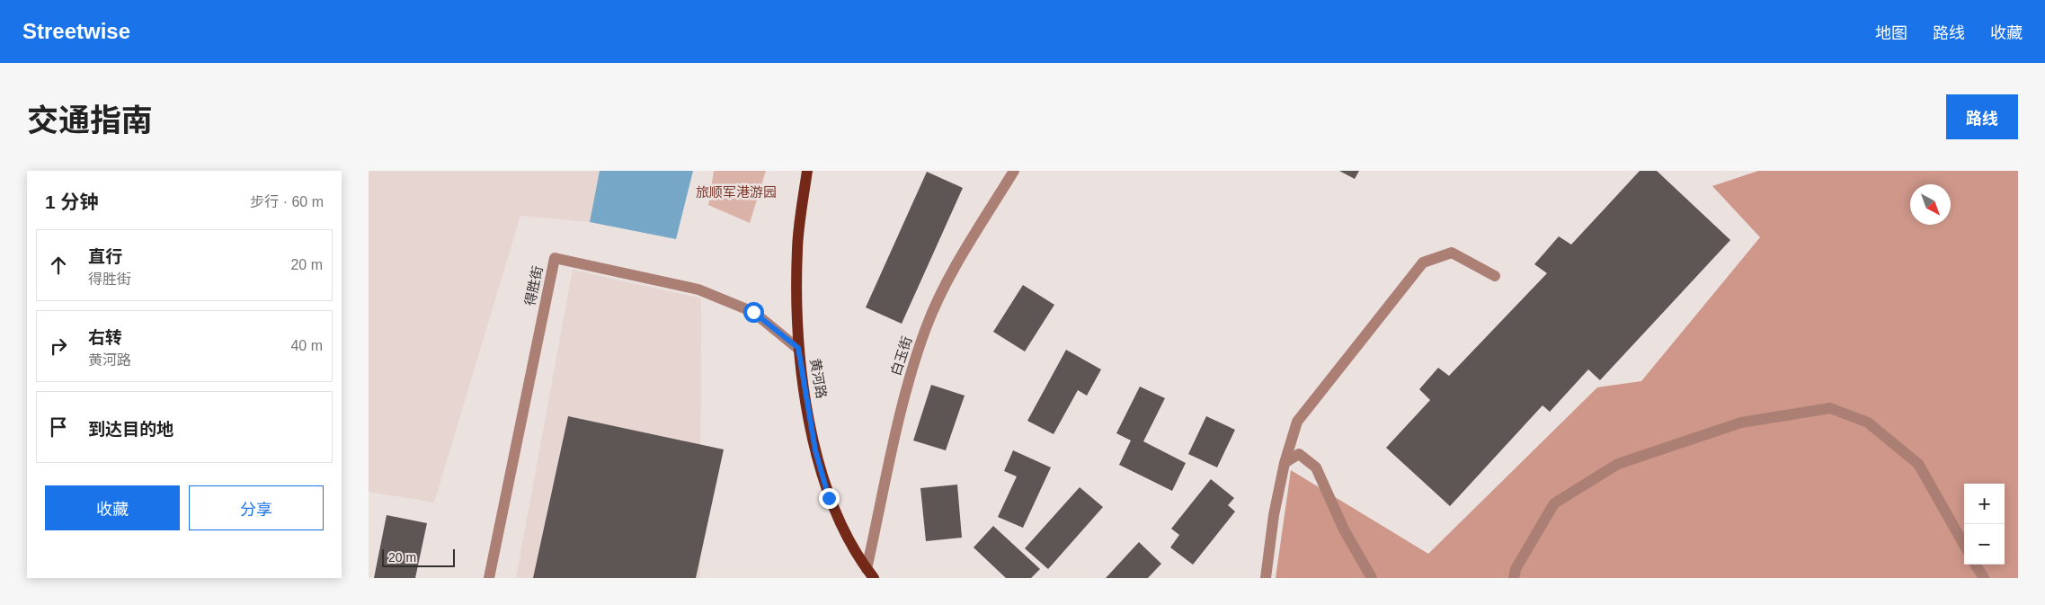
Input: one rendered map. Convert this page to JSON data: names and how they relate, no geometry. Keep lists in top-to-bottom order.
{
  "streets": {
    "main road": ["黄河路"],
    "street": ["得胜街", "白玉街"]
  },
  "crossings": [
    ["得胜街", "黄河路"],
    ["白玉街", "黄河路"]
  ],
  "parks": ["旅顺军港游园"],
  "scale_bar": "20 m",
  "north": "bottom right",
  "page": {
    "header": "Streetwise",
    "nav": ["地图", "路线", "收藏"],
    "title": "交通指南",
    "buttons": [
      "路线",
      ["收藏", "分享"]
    ],
    "heading": ["1 分钟", "步行 · 60 m"],
    "list": [
      ["直行", "得胜街", "20 m"],
      ["右转", "黄河路", "40 m"],
      "到达目的地"
    ],
    "map_buttons": ["+", "−"],
    "scale": "20 m"
  }
}
